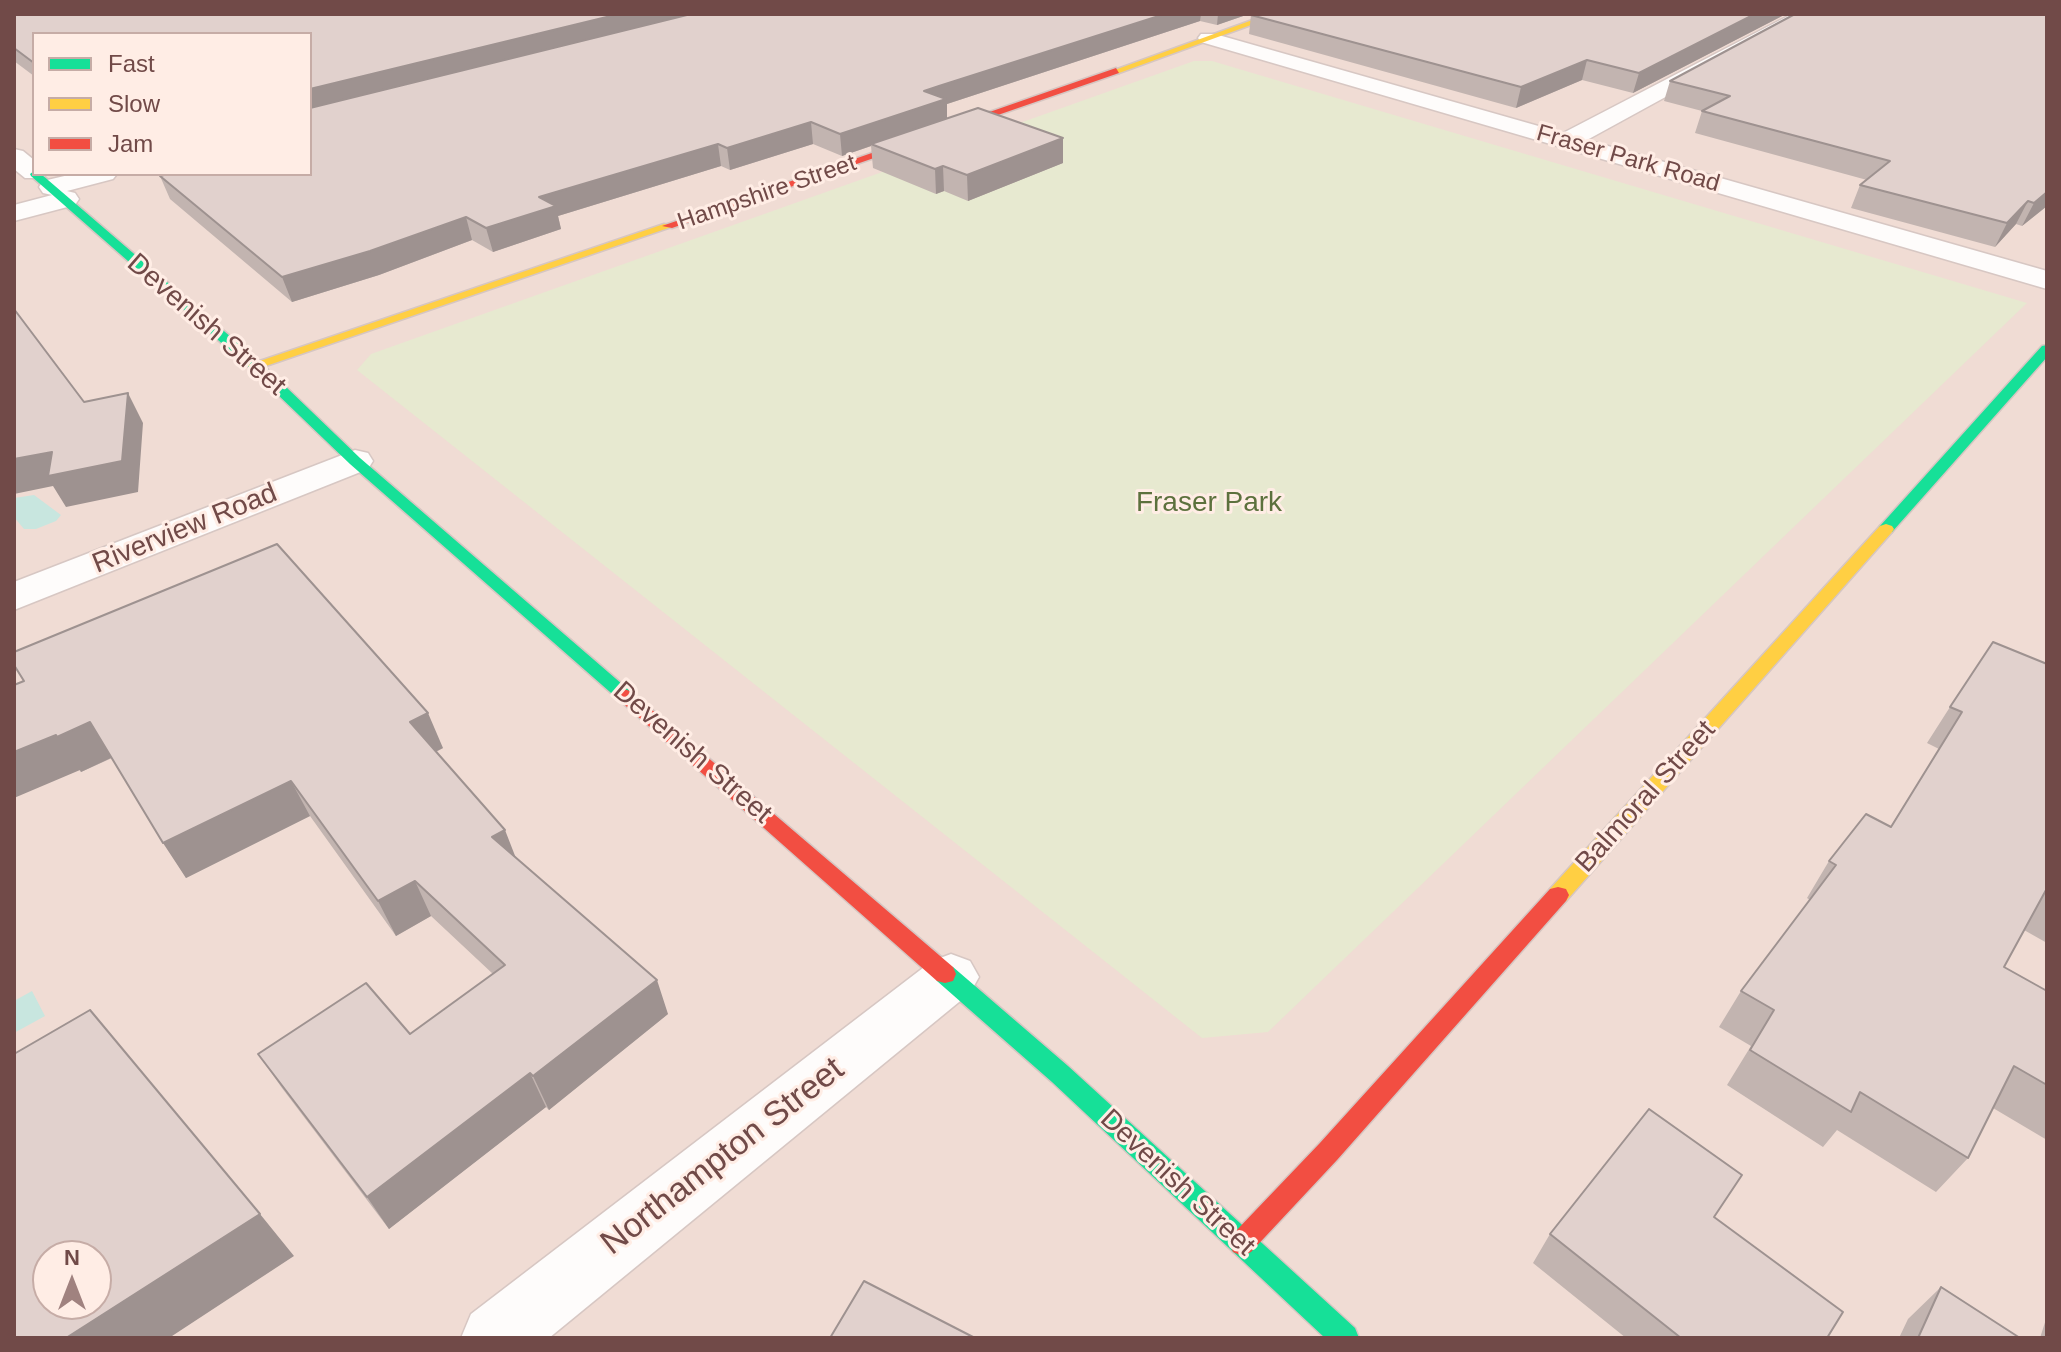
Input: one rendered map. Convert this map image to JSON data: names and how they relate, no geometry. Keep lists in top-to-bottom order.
{
  "streets": {
    "street": [
      "Fraser Park Road",
      "Hampshire Street",
      "Devenish Street",
      "Riverview Road",
      "Balmoral Street",
      "Northampton Street"
    ]
  },
  "crossings": [
    ["Fraser Park Road", "Hampshire Street"],
    ["Hampshire Street", "Devenish Street"],
    ["Devenish Street", "Riverview Road"],
    ["Devenish Street", "Balmoral Street"],
    ["Devenish Street", "Northampton Street"]
  ],
  "parks": ["Fraser Park"],
  "legend": ["Fast", "Slow", "Jam"],
  "north": "top"
}
